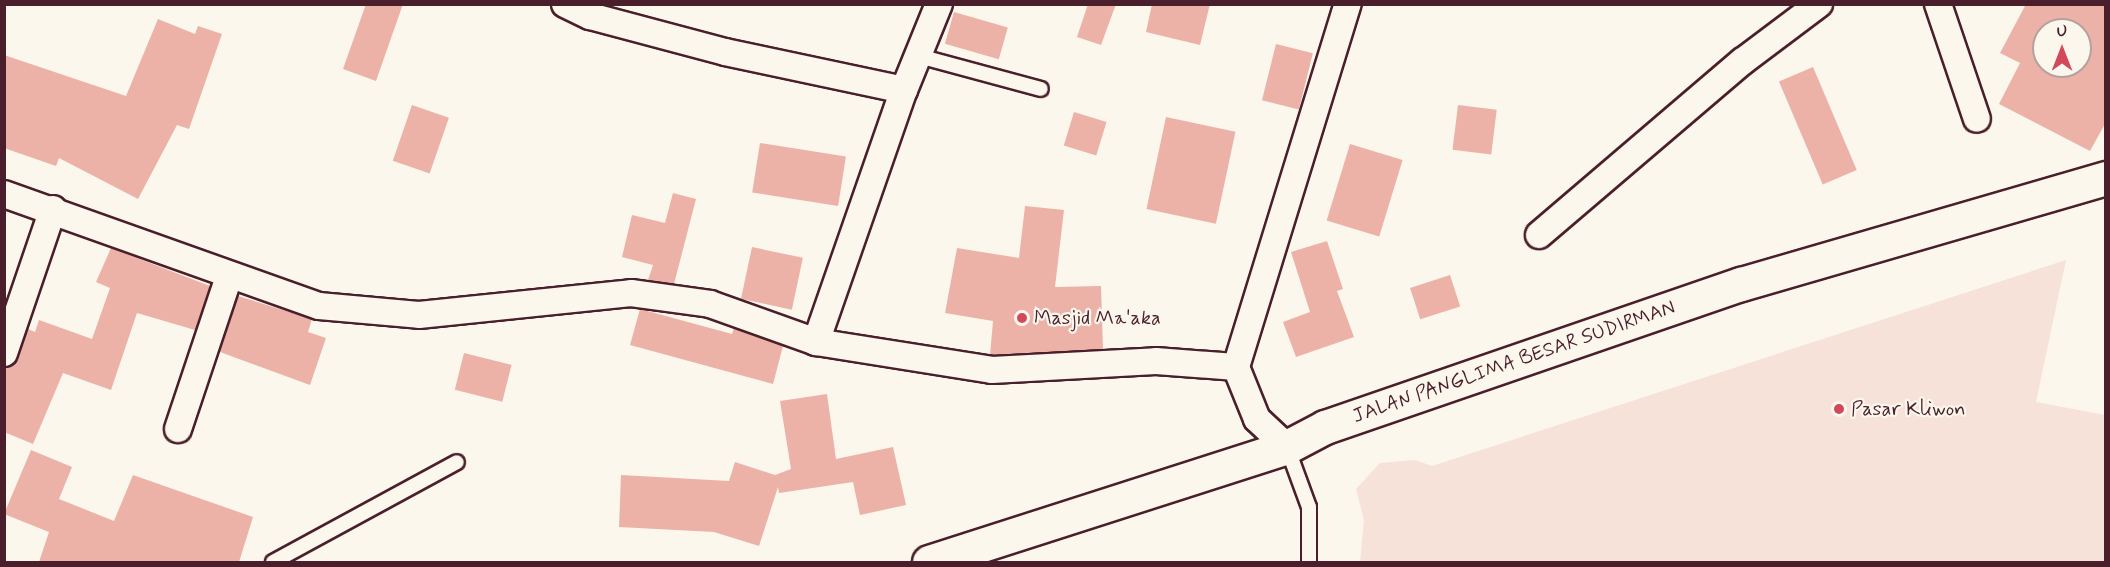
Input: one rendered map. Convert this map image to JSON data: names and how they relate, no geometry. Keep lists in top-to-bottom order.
{
  "streets": {
    "main road": ["JALAN PANGLIMA BESAR SUDIRMAN"]
  },
  "places": ["Masjid Ma'aka", "Pasar Kliwon"],
  "north": "top"
}
